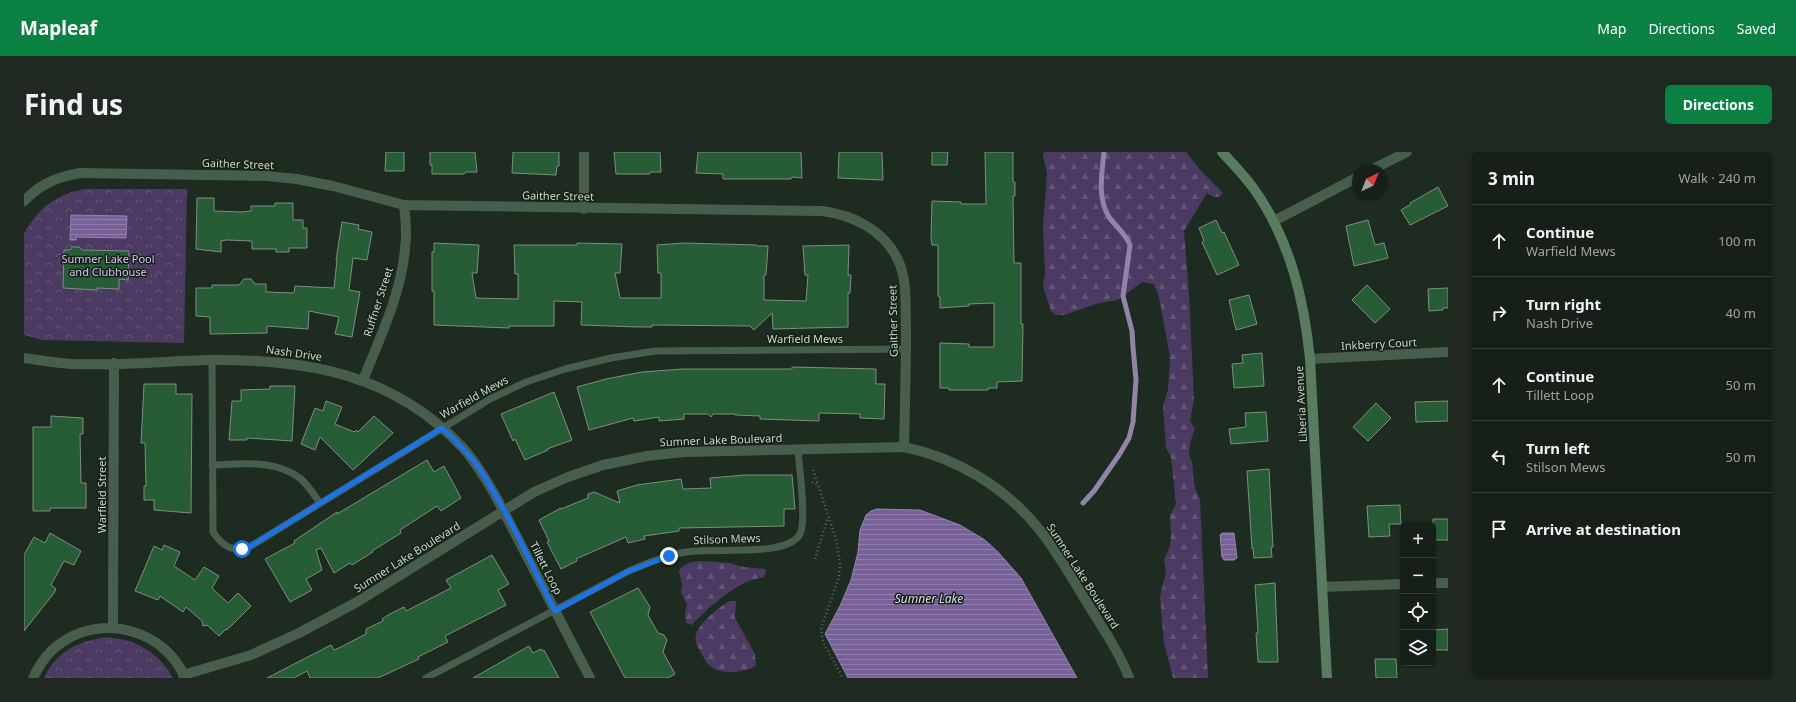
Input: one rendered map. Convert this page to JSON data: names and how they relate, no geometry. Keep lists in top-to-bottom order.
{
  "streets": {
    "main road": ["Liberia Avenue"],
    "street": [
      "Gaither Street",
      "Ruffner Street",
      "Inkberry Court",
      "Nash Drive",
      "Sumner Lake Boulevard",
      "Warfield Street",
      "Tillett Loop"
    ],
    "lane": ["Warfield Mews", "Stilson Mews"]
  },
  "crossings": [
    ["Gaither Street", "Ruffner Street"],
    ["Gaither Street", "Warfield Mews"],
    ["Gaither Street", "Sumner Lake Boulevard"],
    ["Ruffner Street", "Nash Drive"],
    ["Warfield Mews", "Nash Drive"],
    ["Inkberry Court", "Liberia Avenue"],
    ["Nash Drive", "Sumner Lake Boulevard"],
    ["Nash Drive", "Warfield Street"],
    ["Nash Drive", "Tillett Loop"],
    ["Sumner Lake Boulevard", "Stilson Mews"],
    ["Sumner Lake Boulevard", "Tillett Loop"],
    ["Stilson Mews", "Tillett Loop"]
  ],
  "water": ["Sumner Lake"],
  "parks": ["Sumner Lake Pool and Clubhouse"],
  "north": "top right",
  "page": {
    "header": "Mapleaf",
    "nav": ["Map", "Directions", "Saved"],
    "title": "Find us",
    "buttons": "Directions",
    "heading": ["3 min", "Walk · 240 m"],
    "list": [
      ["Continue", "Warfield Mews", "100 m"],
      ["Turn right", "Nash Drive", "40 m"],
      ["Continue", "Tillett Loop", "50 m"],
      ["Turn left", "Stilson Mews", "50 m"],
      "Arrive at destination"
    ],
    "map_buttons": ["+", "−"]
  }
}
